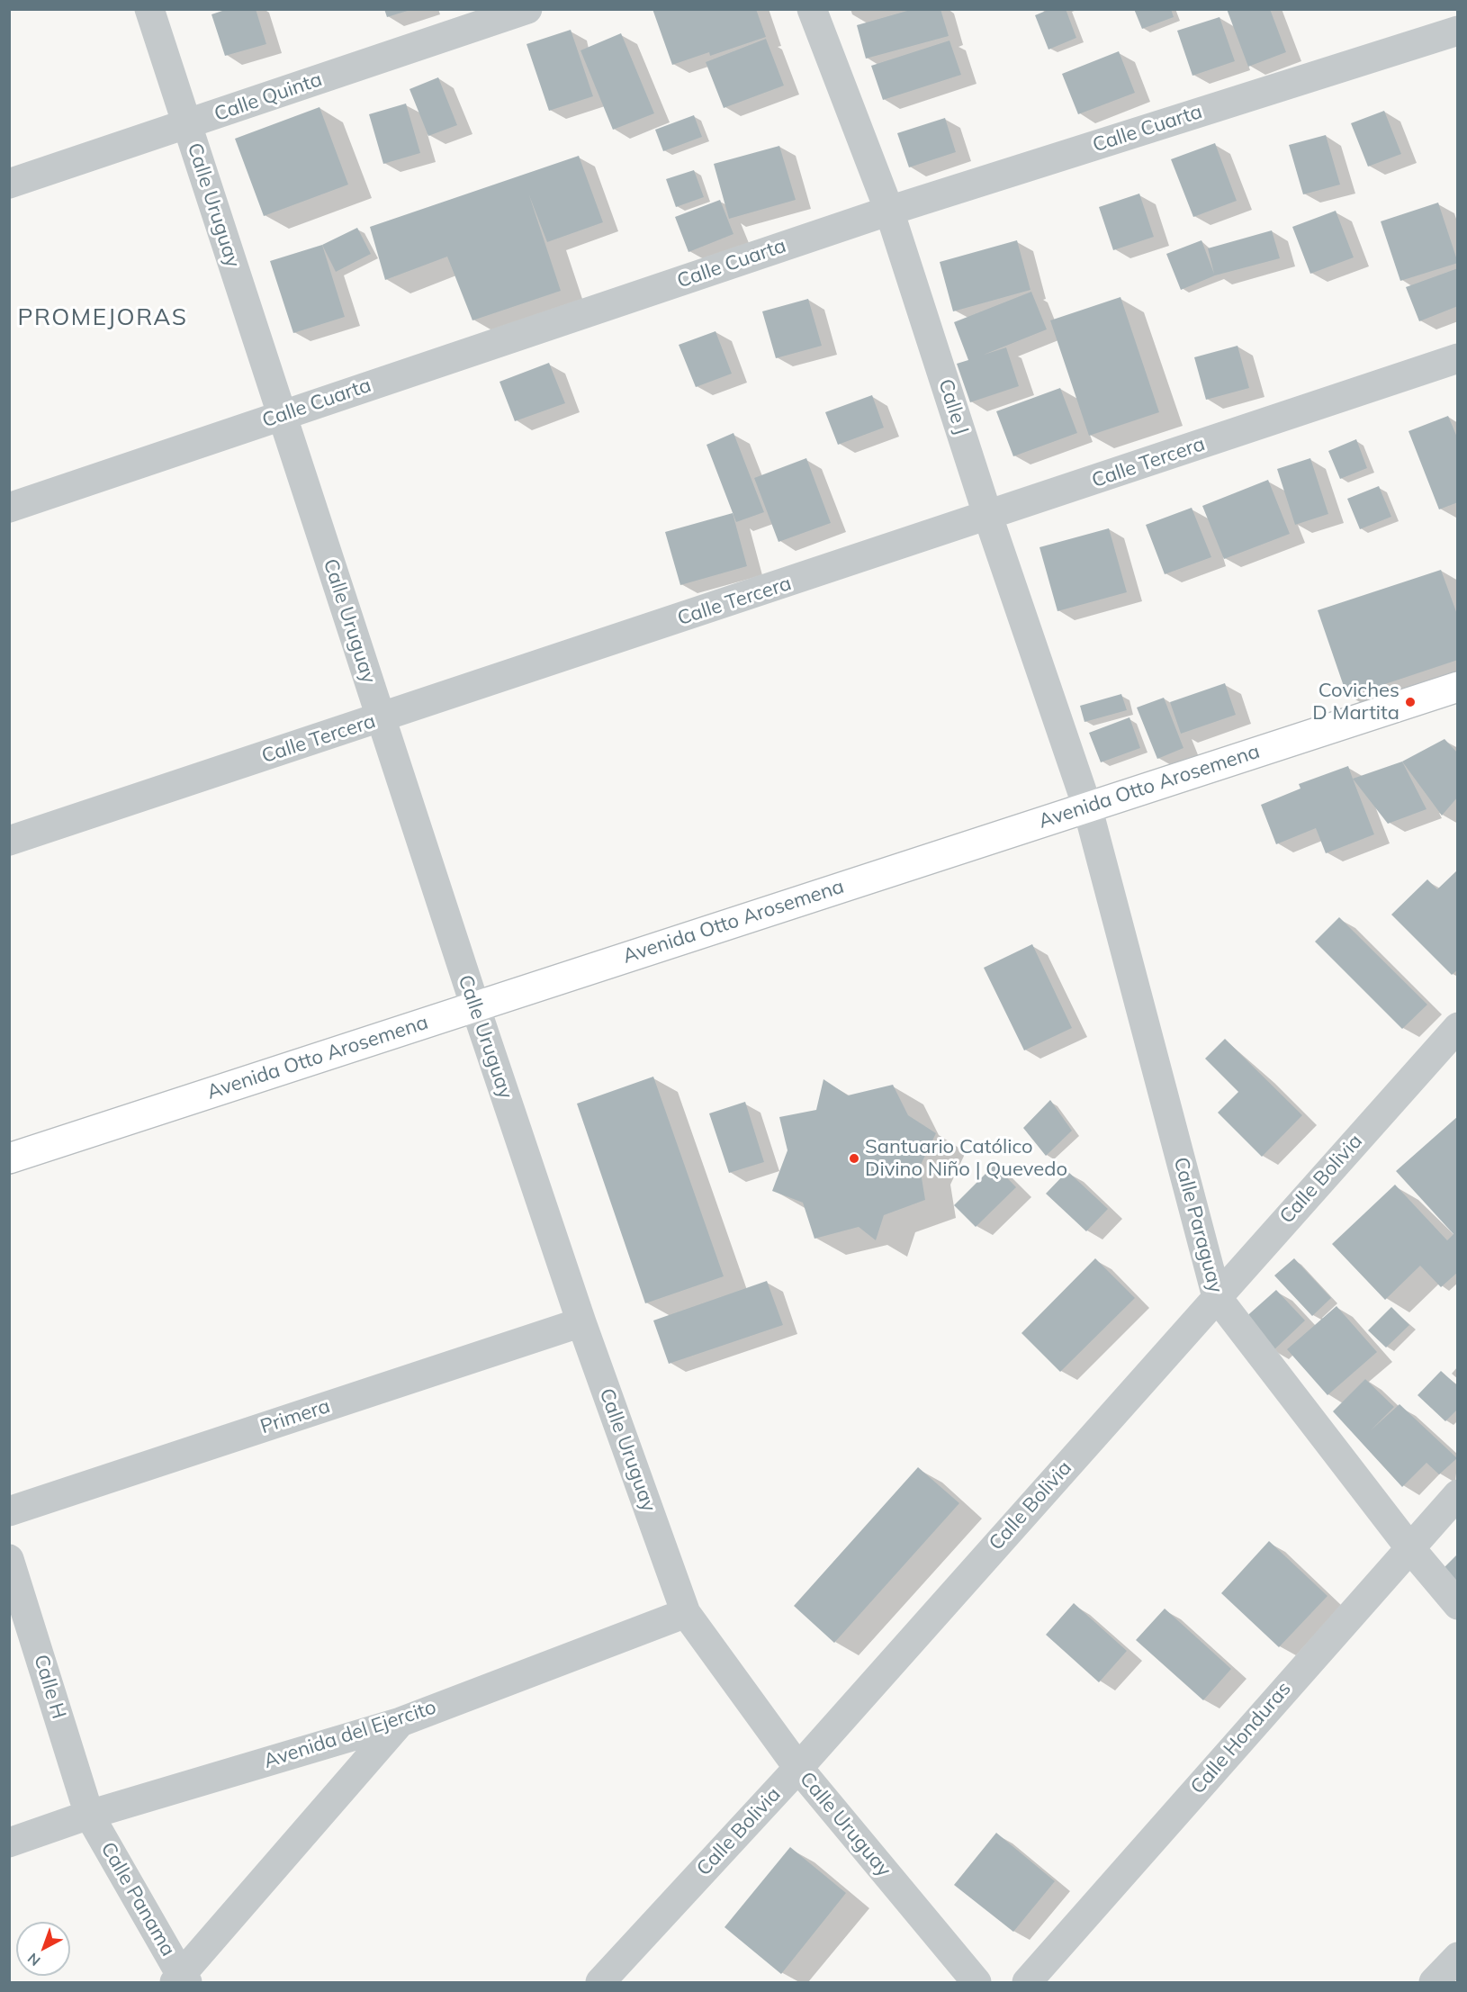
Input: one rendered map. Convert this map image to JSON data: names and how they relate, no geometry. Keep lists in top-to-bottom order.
{
  "streets": {
    "main road": ["Avenida Otto Arosemena"],
    "street": [
      "Calle Quinta",
      "Calle Cuarta",
      "Calle Uruguay",
      "Calle J",
      "Calle Tercera",
      "Calle Bolivia",
      "Calle Paraguay",
      "Primera",
      "Calle H",
      "Avenida del Ejercito",
      "Calle Honduras",
      "Calle Panama"
    ]
  },
  "crossings": [
    ["Calle Quinta", "Calle Uruguay"],
    ["Calle Cuarta", "Calle Uruguay"],
    ["Calle Cuarta", "Calle J"],
    ["Calle Uruguay", "Calle Tercera"],
    ["Calle Uruguay", "Avenida Otto Arosemena"],
    ["Calle Uruguay", "Calle Bolivia"],
    ["Calle Uruguay", "Primera"],
    ["Calle Uruguay", "Avenida del Ejercito"],
    ["Calle J", "Calle Tercera"],
    ["Calle J", "Avenida Otto Arosemena"],
    ["Calle J", "Calle Paraguay"],
    ["Avenida Otto Arosemena", "Calle Paraguay"],
    ["Calle Bolivia", "Calle Paraguay"],
    ["Calle Paraguay", "Calle Honduras"],
    ["Calle H", "Avenida del Ejercito"],
    ["Calle H", "Calle Panama"],
    ["Avenida del Ejercito", "Calle Panama"]
  ],
  "districts": ["PROMEJORAS"],
  "places": ["Coviches D Martita", "Santuario Católico Divino Niño | Quevedo"],
  "north": "bottom left"
}
